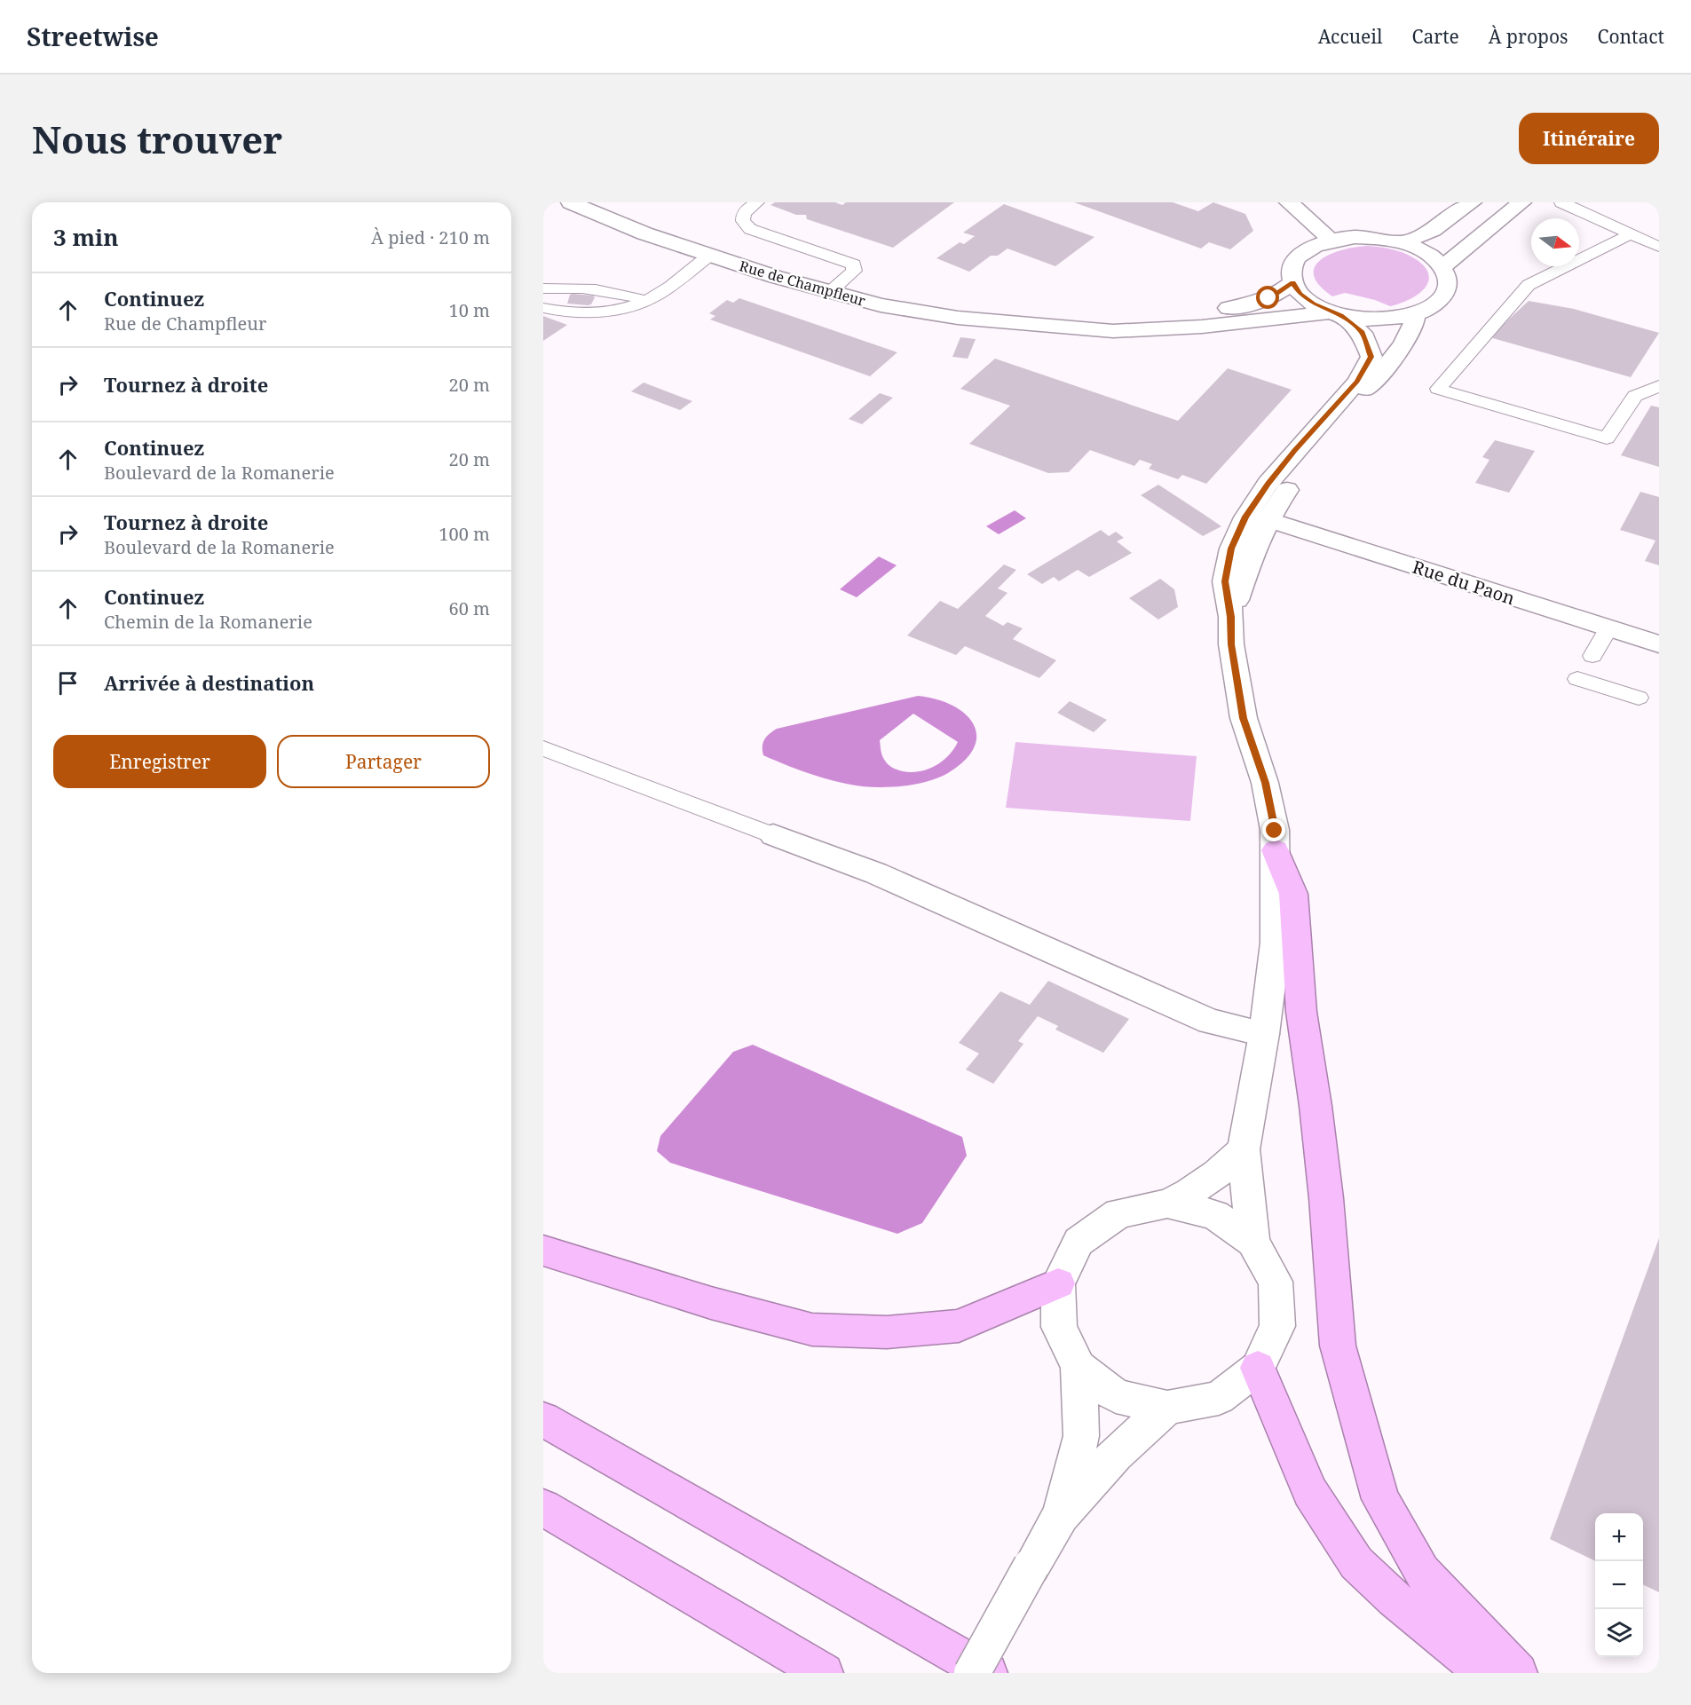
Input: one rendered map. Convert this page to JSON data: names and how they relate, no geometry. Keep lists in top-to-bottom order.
{
  "streets": {
    "street": ["Rue de Champfleur", "Rue du Paon"]
  },
  "north": "right",
  "page": {
    "header": "Streetwise",
    "nav": [
      "Accueil",
      "Carte",
      "À propos",
      "Contact"
    ],
    "buttons": [
      "Itinéraire",
      ["Enregistrer", "Partager"]
    ],
    "title": "Nous trouver",
    "heading": ["3 min", "À pied · 210 m"],
    "list": [
      ["Continuez", "Rue de Champfleur", "10 m"],
      ["Tournez à droite", "20 m"],
      ["Continuez", "Boulevard de la Romanerie", "20 m"],
      ["Tournez à droite", "Boulevard de la Romanerie", "100 m"],
      ["Continuez", "Chemin de la Romanerie", "60 m"],
      "Arrivée à destination"
    ],
    "map_buttons": ["+", "−"]
  }
}
